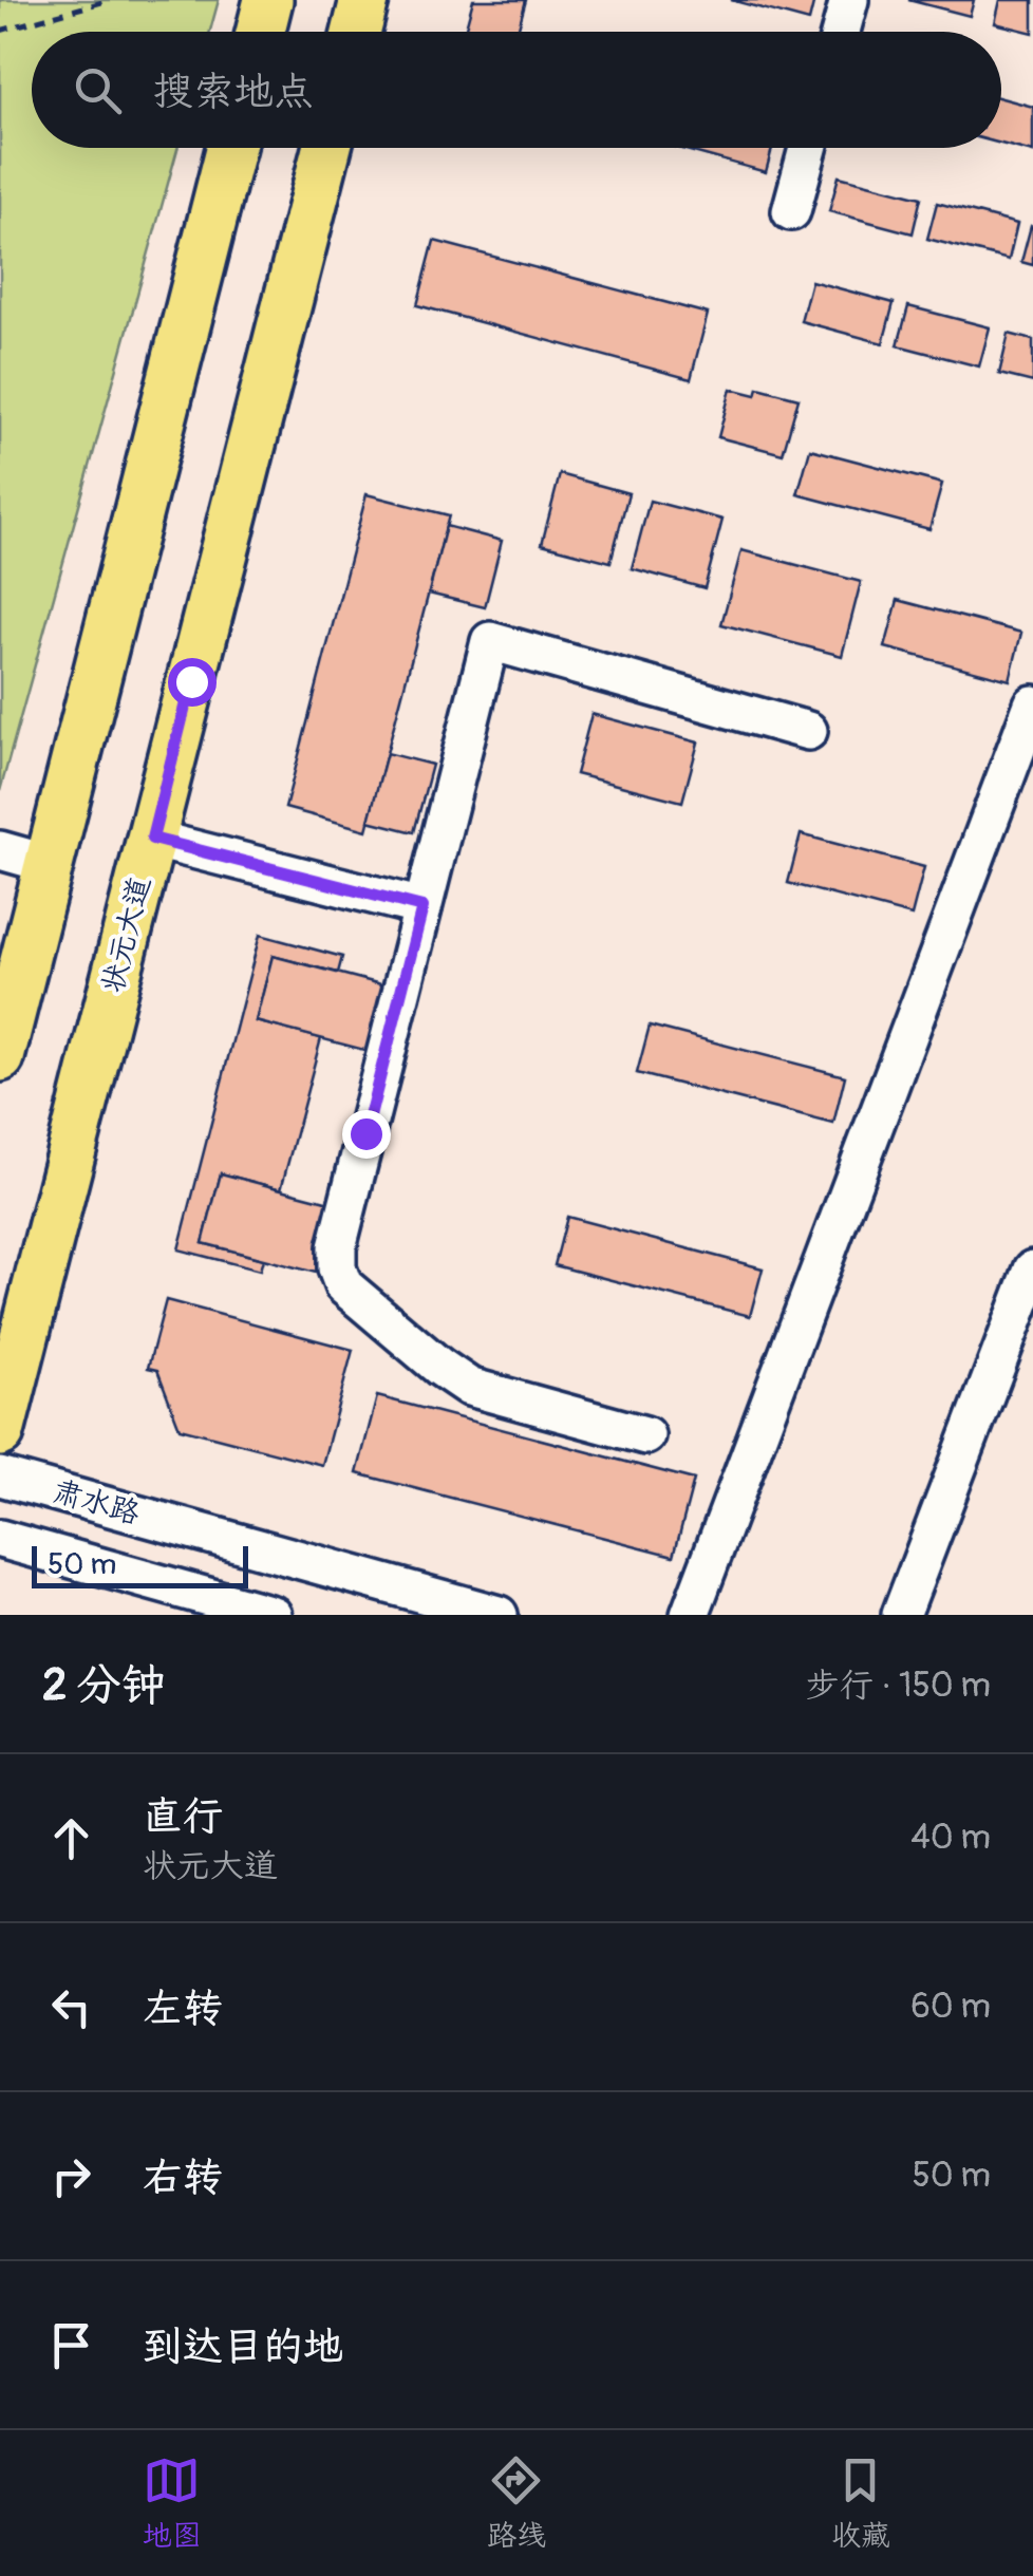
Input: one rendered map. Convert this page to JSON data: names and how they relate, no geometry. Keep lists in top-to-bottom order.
{
  "streets": {
    "main road": ["状元大道"],
    "street": ["肃水路"]
  },
  "scale_bar": "50 m",
  "page": {
    "search": "搜索地点",
    "scale": "50 m",
    "heading": ["2 分钟", "步行 · 150 m"],
    "list": [
      ["直行", "状元大道", "40 m"],
      ["左转", "60 m"],
      ["右转", "50 m"],
      "到达目的地"
    ],
    "nav": ["地图", "路线", "收藏"]
  }
}
